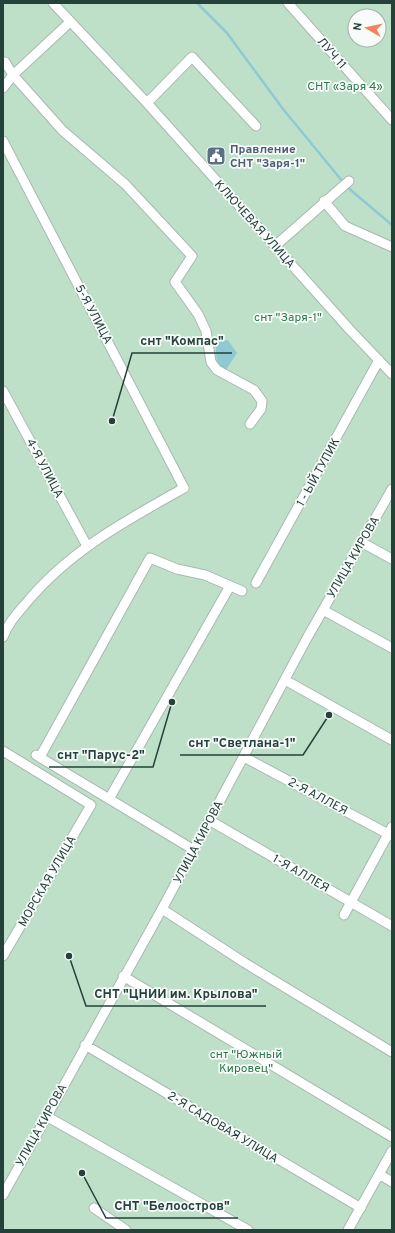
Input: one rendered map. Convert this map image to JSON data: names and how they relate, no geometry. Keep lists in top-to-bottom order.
{
  "streets": {
    "street": [
      "ЛУЧ 11",
      "КЛЮЧЕВАЯ УЛИЦА",
      "5-Я УЛИЦА",
      "4-Я УЛИЦА",
      "1 - ЫЙ ТУПИК",
      "УЛИЦА КИРОВА",
      "2-Я АЛЛЕЯ",
      "1-Я АЛЛЕЯ",
      "МОРСКАЯ УЛИЦА",
      "2-Я САДОВАЯ УЛИЦА"
    ]
  },
  "crossings": [
    ["КЛЮЧЕВАЯ УЛИЦА", "1 - ЫЙ ТУПИК"],
    ["5-Я УЛИЦА", "4-Я УЛИЦА"],
    ["УЛИЦА КИРОВА", "2-Я АЛЛЕЯ"],
    ["УЛИЦА КИРОВА", "1-Я АЛЛЕЯ"],
    ["УЛИЦА КИРОВА", "2-Я САДОВАЯ УЛИЦА"]
  ],
  "parks": ["СНТ «Заря 4»", "снт \"Заря-1\"", "снт \"Южный Кировец\""],
  "places": {
    "public building": ["Правление СНТ \"Заря-1\""],
    "other": [
      "снт \"Компас\"",
      "снт \"Парус-2\"",
      "снт \"Светлана-1\"",
      "СНТ \"ЦНИИ им. Крылова\"",
      "СНТ \"Белоостров\""
    ]
  },
  "north": "left"
}
